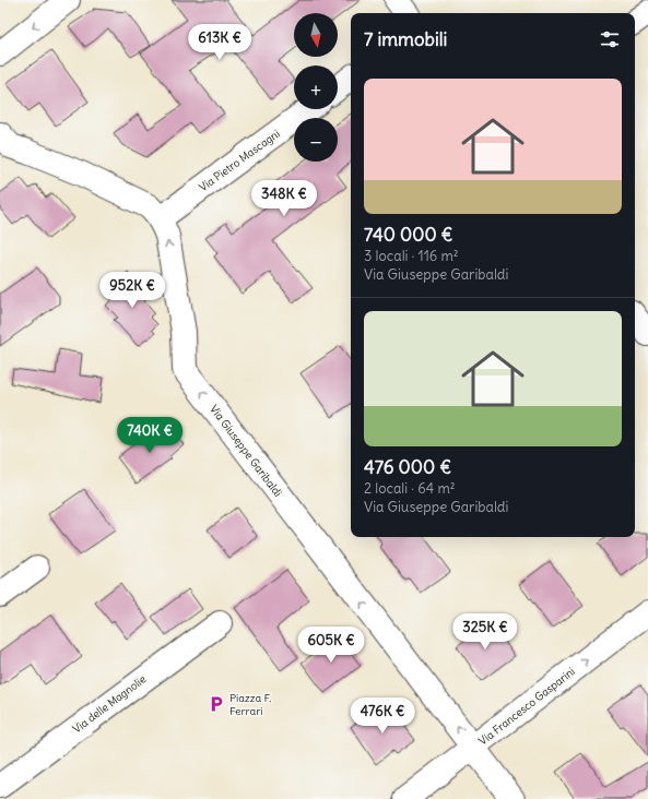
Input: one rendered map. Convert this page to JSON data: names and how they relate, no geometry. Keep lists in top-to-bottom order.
{
  "streets": {
    "street": [
      "Via Pietro Mascagni",
      "Via Giuseppe Garibaldi",
      "Via delle Magnolie",
      "Via Francesco Gasparini"
    ]
  },
  "crossings": [
    ["Via Pietro Mascagni", "Via Giuseppe Garibaldi"],
    ["Via Giuseppe Garibaldi", "Via Francesco Gasparini"]
  ],
  "one_way": ["Via Giuseppe Garibaldi", "Via Francesco Gasparini"],
  "places": {
    "parking": ["Piazza F. Ferrari"]
  },
  "north": "bottom",
  "page": {
    "map_buttons": ["+", "−"],
    "heading": "7 immobili",
    "price": [
      "613K €",
      "348K €",
      "952K €",
      "740K €",
      "325K €",
      "605K €",
      "476K €"
    ],
    "list": [
      {
        "name": "740 000 €",
        "note": "3 locali · 116 m² · Via Giuseppe Garibaldi"
      },
      {
        "name": "476 000 €",
        "note": "2 locali · 64 m² · Via Giuseppe Garibaldi"
      }
    ]
  }
}
